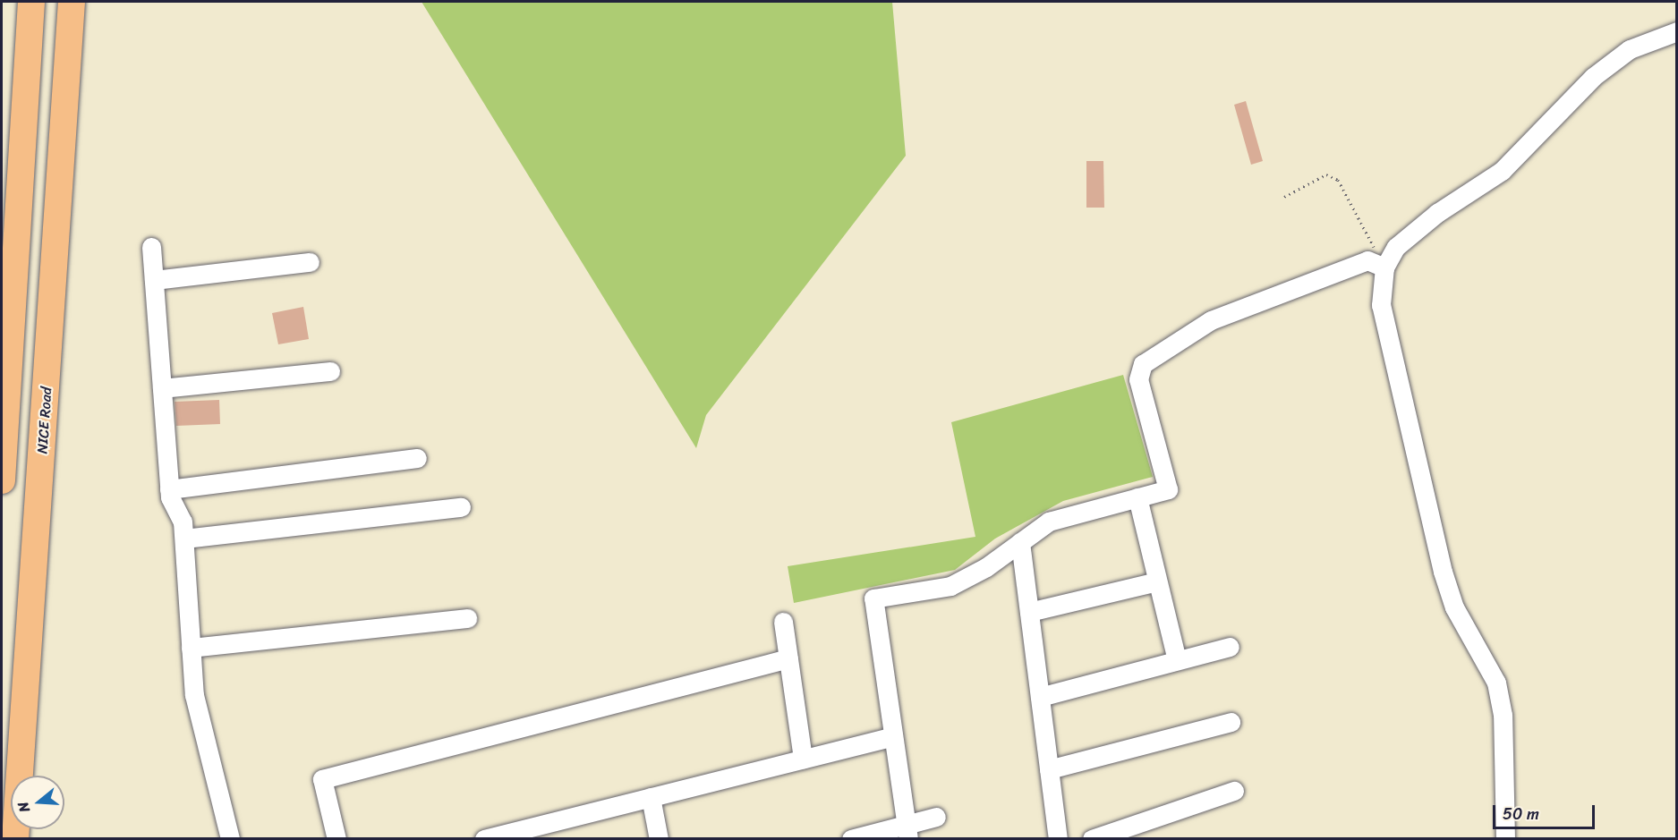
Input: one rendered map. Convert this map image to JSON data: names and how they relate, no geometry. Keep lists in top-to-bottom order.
{
  "streets": {
    "highway": ["NICE Road"]
  },
  "scale_bar": "50 m",
  "north": "left"
}
